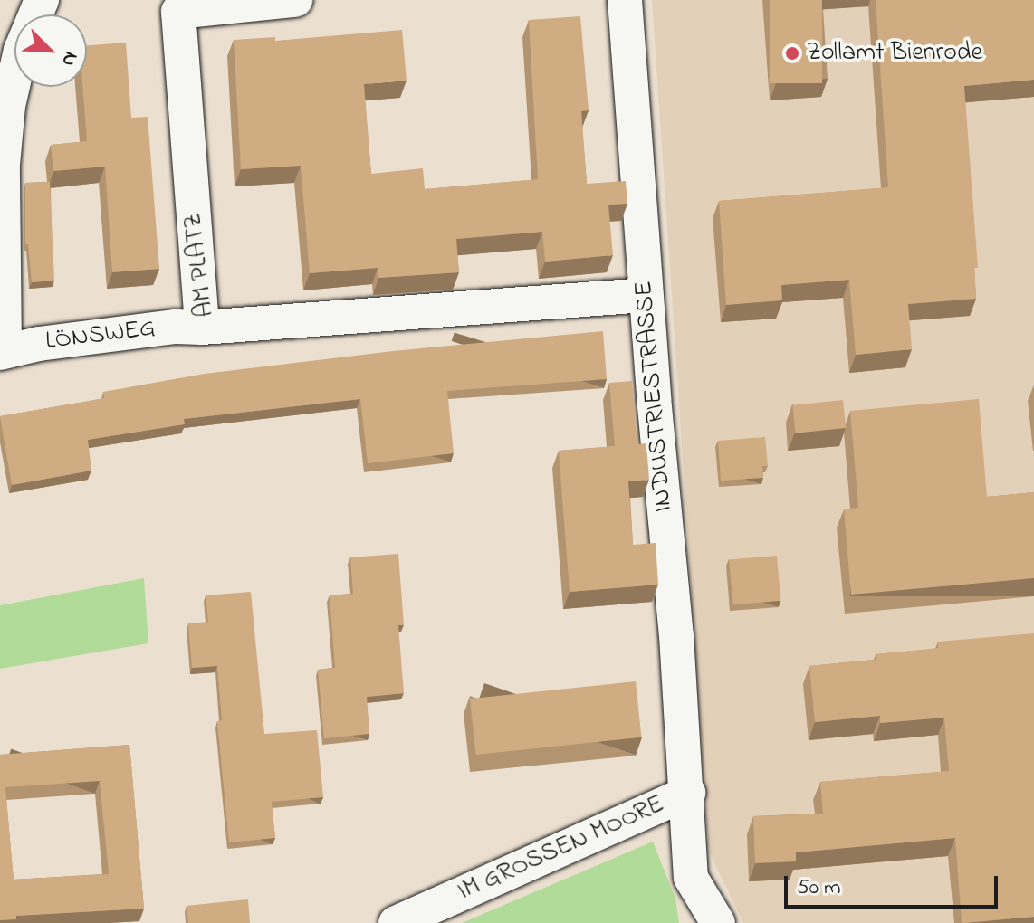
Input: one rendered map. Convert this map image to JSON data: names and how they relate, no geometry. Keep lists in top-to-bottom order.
{
  "streets": {
    "street": [
      "AM PLATZ",
      "LÖNSWEG",
      "INDUSTRIESTRASSE",
      "IM GROSSEN MOORE"
    ]
  },
  "crossings": [
    ["AM PLATZ", "LÖNSWEG"],
    ["AM PLATZ", "INDUSTRIESTRASSE"],
    ["INDUSTRIESTRASSE", "IM GROSSEN MOORE"]
  ],
  "places": ["Zollamt Bienrode"],
  "scale_bar": "50 m",
  "north": "bottom right"
}
